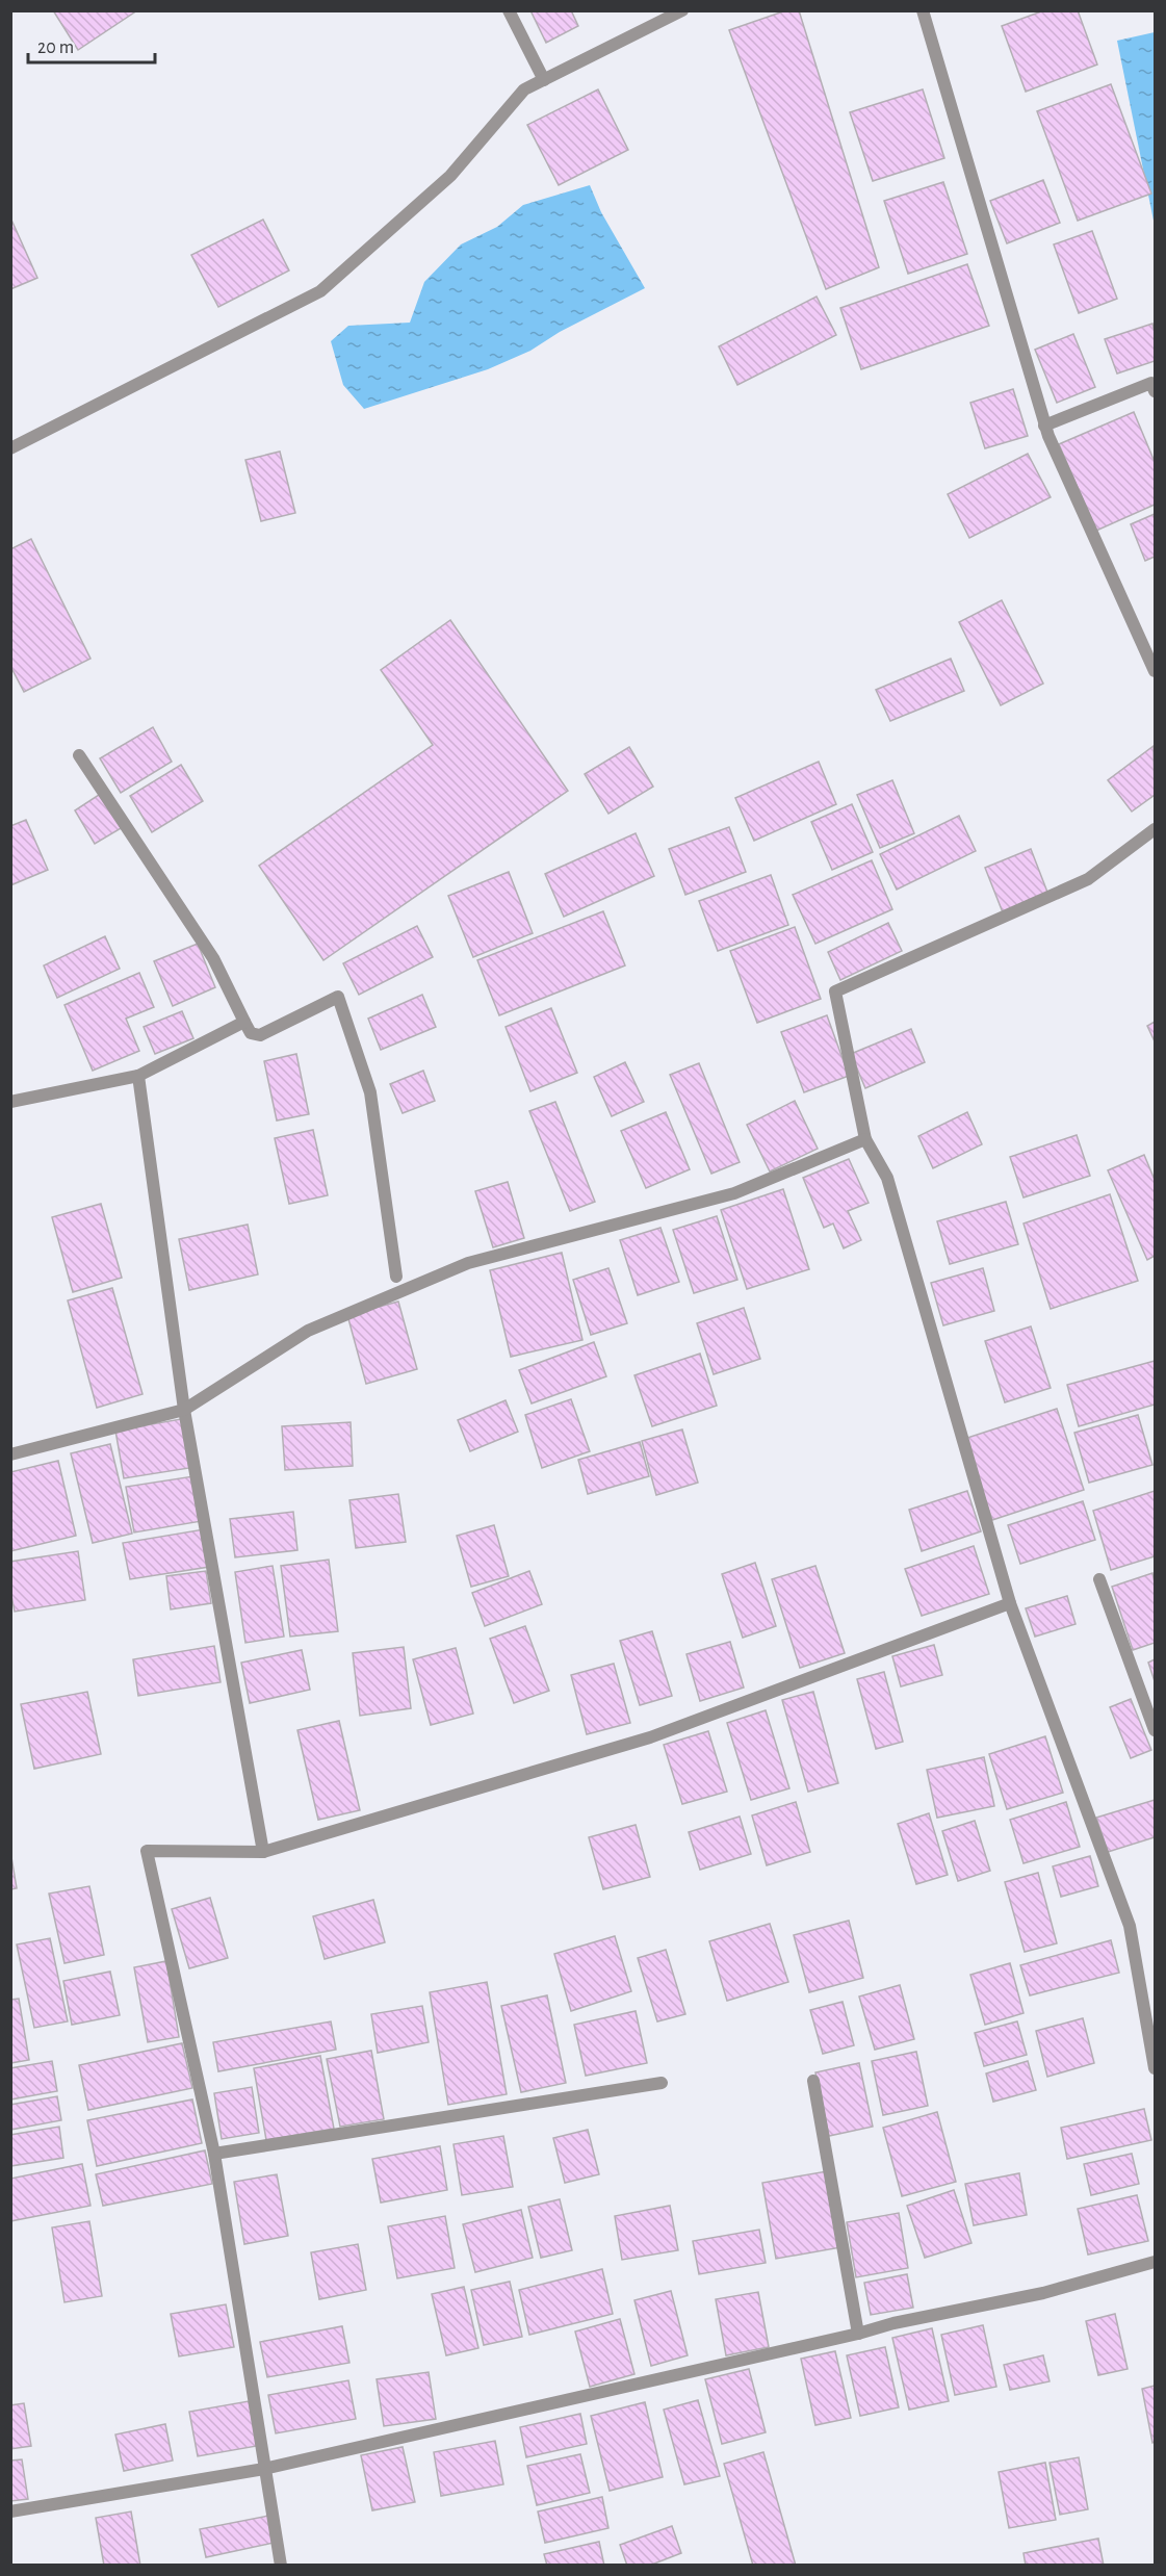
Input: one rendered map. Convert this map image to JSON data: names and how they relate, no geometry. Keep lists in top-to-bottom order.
{
  "scale_bar": "20 m"
}
